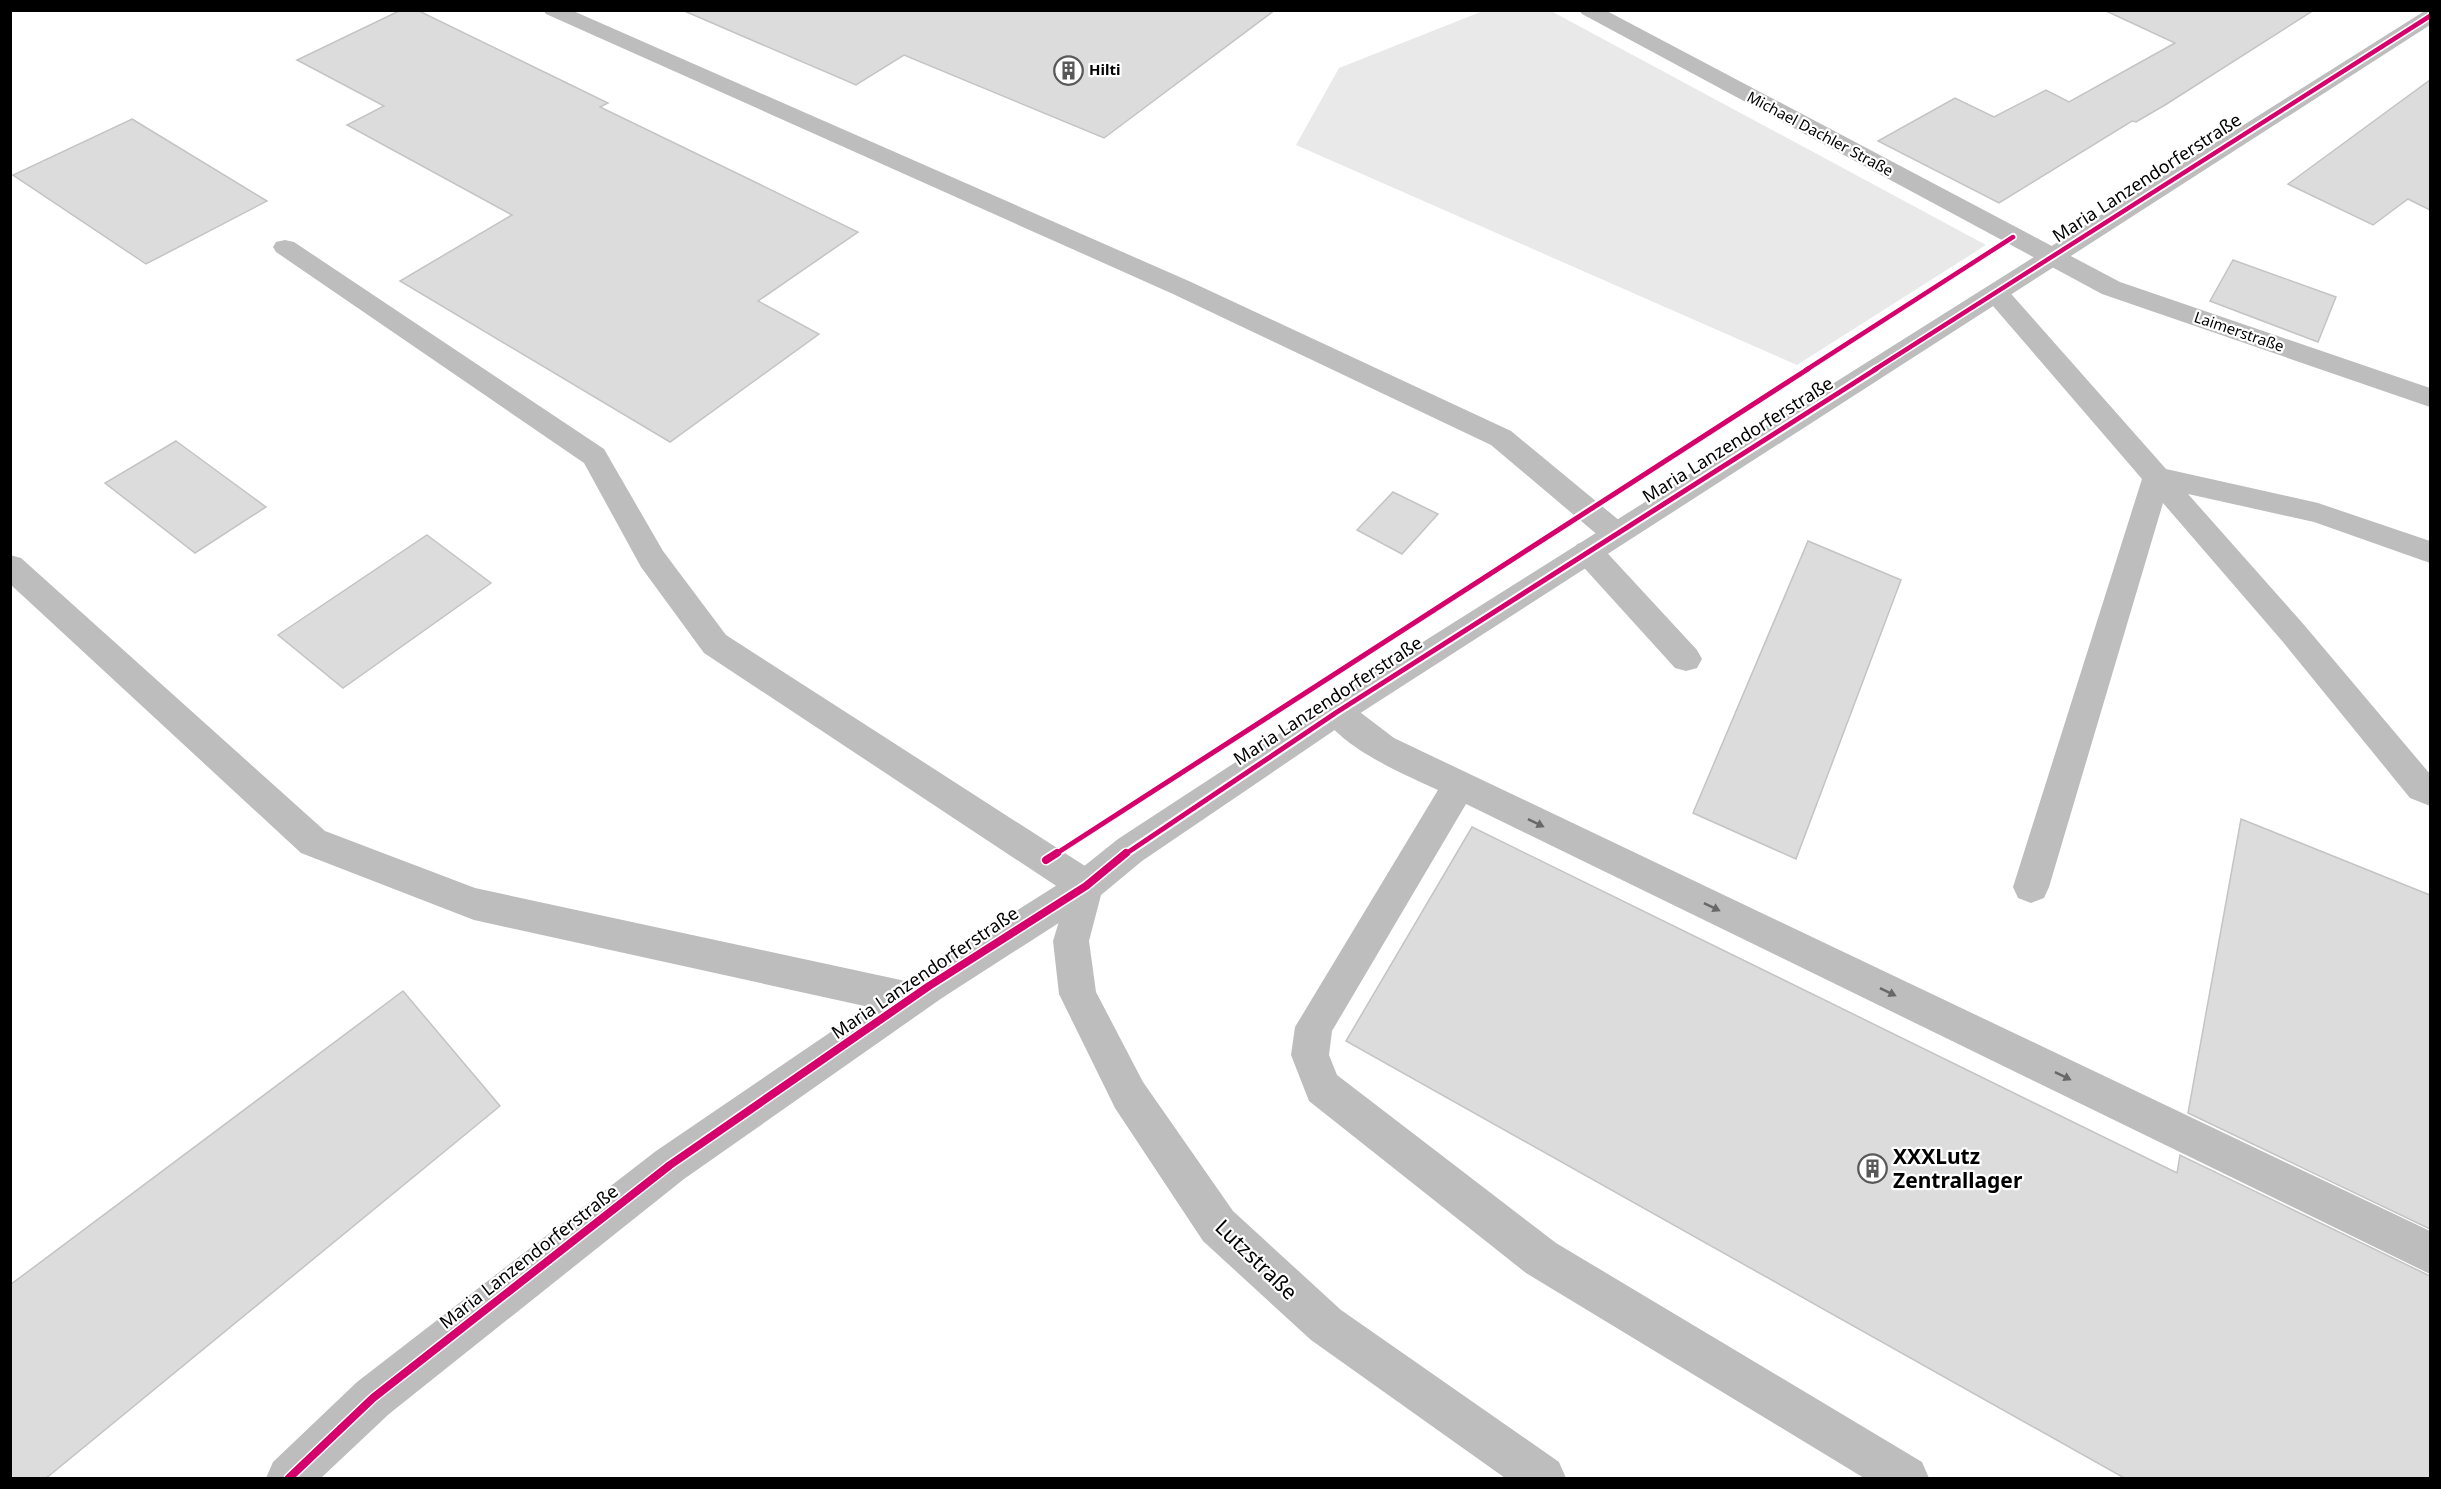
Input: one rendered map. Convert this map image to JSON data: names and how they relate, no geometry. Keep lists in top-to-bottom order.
{
  "streets": {
    "street": [
      "Michael Dachler Straße",
      "Maria Lanzendorferstraße",
      "Laimerstraße",
      "Lutzstraße"
    ]
  },
  "crossings": [
    ["Michael Dachler Straße", "Maria Lanzendorferstraße"],
    ["Michael Dachler Straße", "Laimerstraße"],
    ["Maria Lanzendorferstraße", "Laimerstraße"],
    ["Maria Lanzendorferstraße", "Lutzstraße"]
  ],
  "places": {
    "building": ["Hilti", "XXXLutz Zentrallager"]
  }
}
